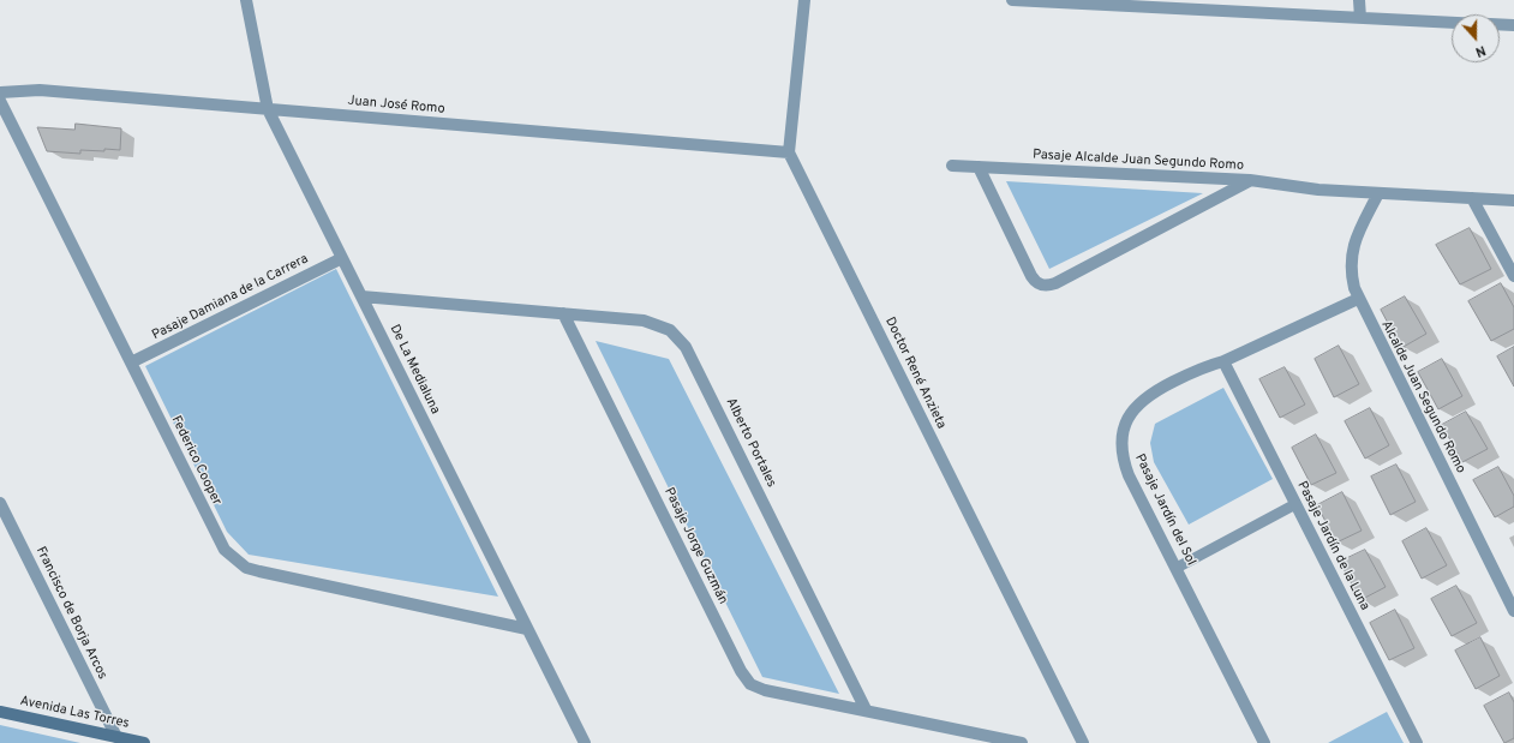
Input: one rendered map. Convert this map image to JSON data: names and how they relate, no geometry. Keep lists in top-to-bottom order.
{
  "streets": {
    "street": [
      "Juan José Romo",
      "Pasaje Alcalde Juan Segundo Romo",
      "Pasaje Damiana de la Carrera",
      "De La Medialuna",
      "Doctor René Anzieta",
      "Alcalde Juan Segundo Romo",
      "Alberto Portales",
      "Federico Cooper",
      "Pasaje Jardín del Sol",
      "Pasaje Jorge Guzmán",
      "Pasaje Jardín de la Luna",
      "Francisco de Borja Arcos",
      "Avenida Las Torres"
    ]
  },
  "crossings": [
    ["Juan José Romo", "De La Medialuna"],
    ["Juan José Romo", "Doctor René Anzieta"],
    ["Pasaje Damiana de la Carrera", "De La Medialuna"],
    ["Pasaje Damiana de la Carrera", "Federico Cooper"],
    ["De La Medialuna", "Alberto Portales"],
    ["De La Medialuna", "Federico Cooper"],
    ["Alcalde Juan Segundo Romo", "Pasaje Jardín del Sol"],
    ["Alberto Portales", "Pasaje Jorge Guzmán"],
    ["Pasaje Jardín del Sol", "Pasaje Jardín de la Luna"],
    ["Francisco de Borja Arcos", "Avenida Las Torres"]
  ],
  "north": "bottom"
}
